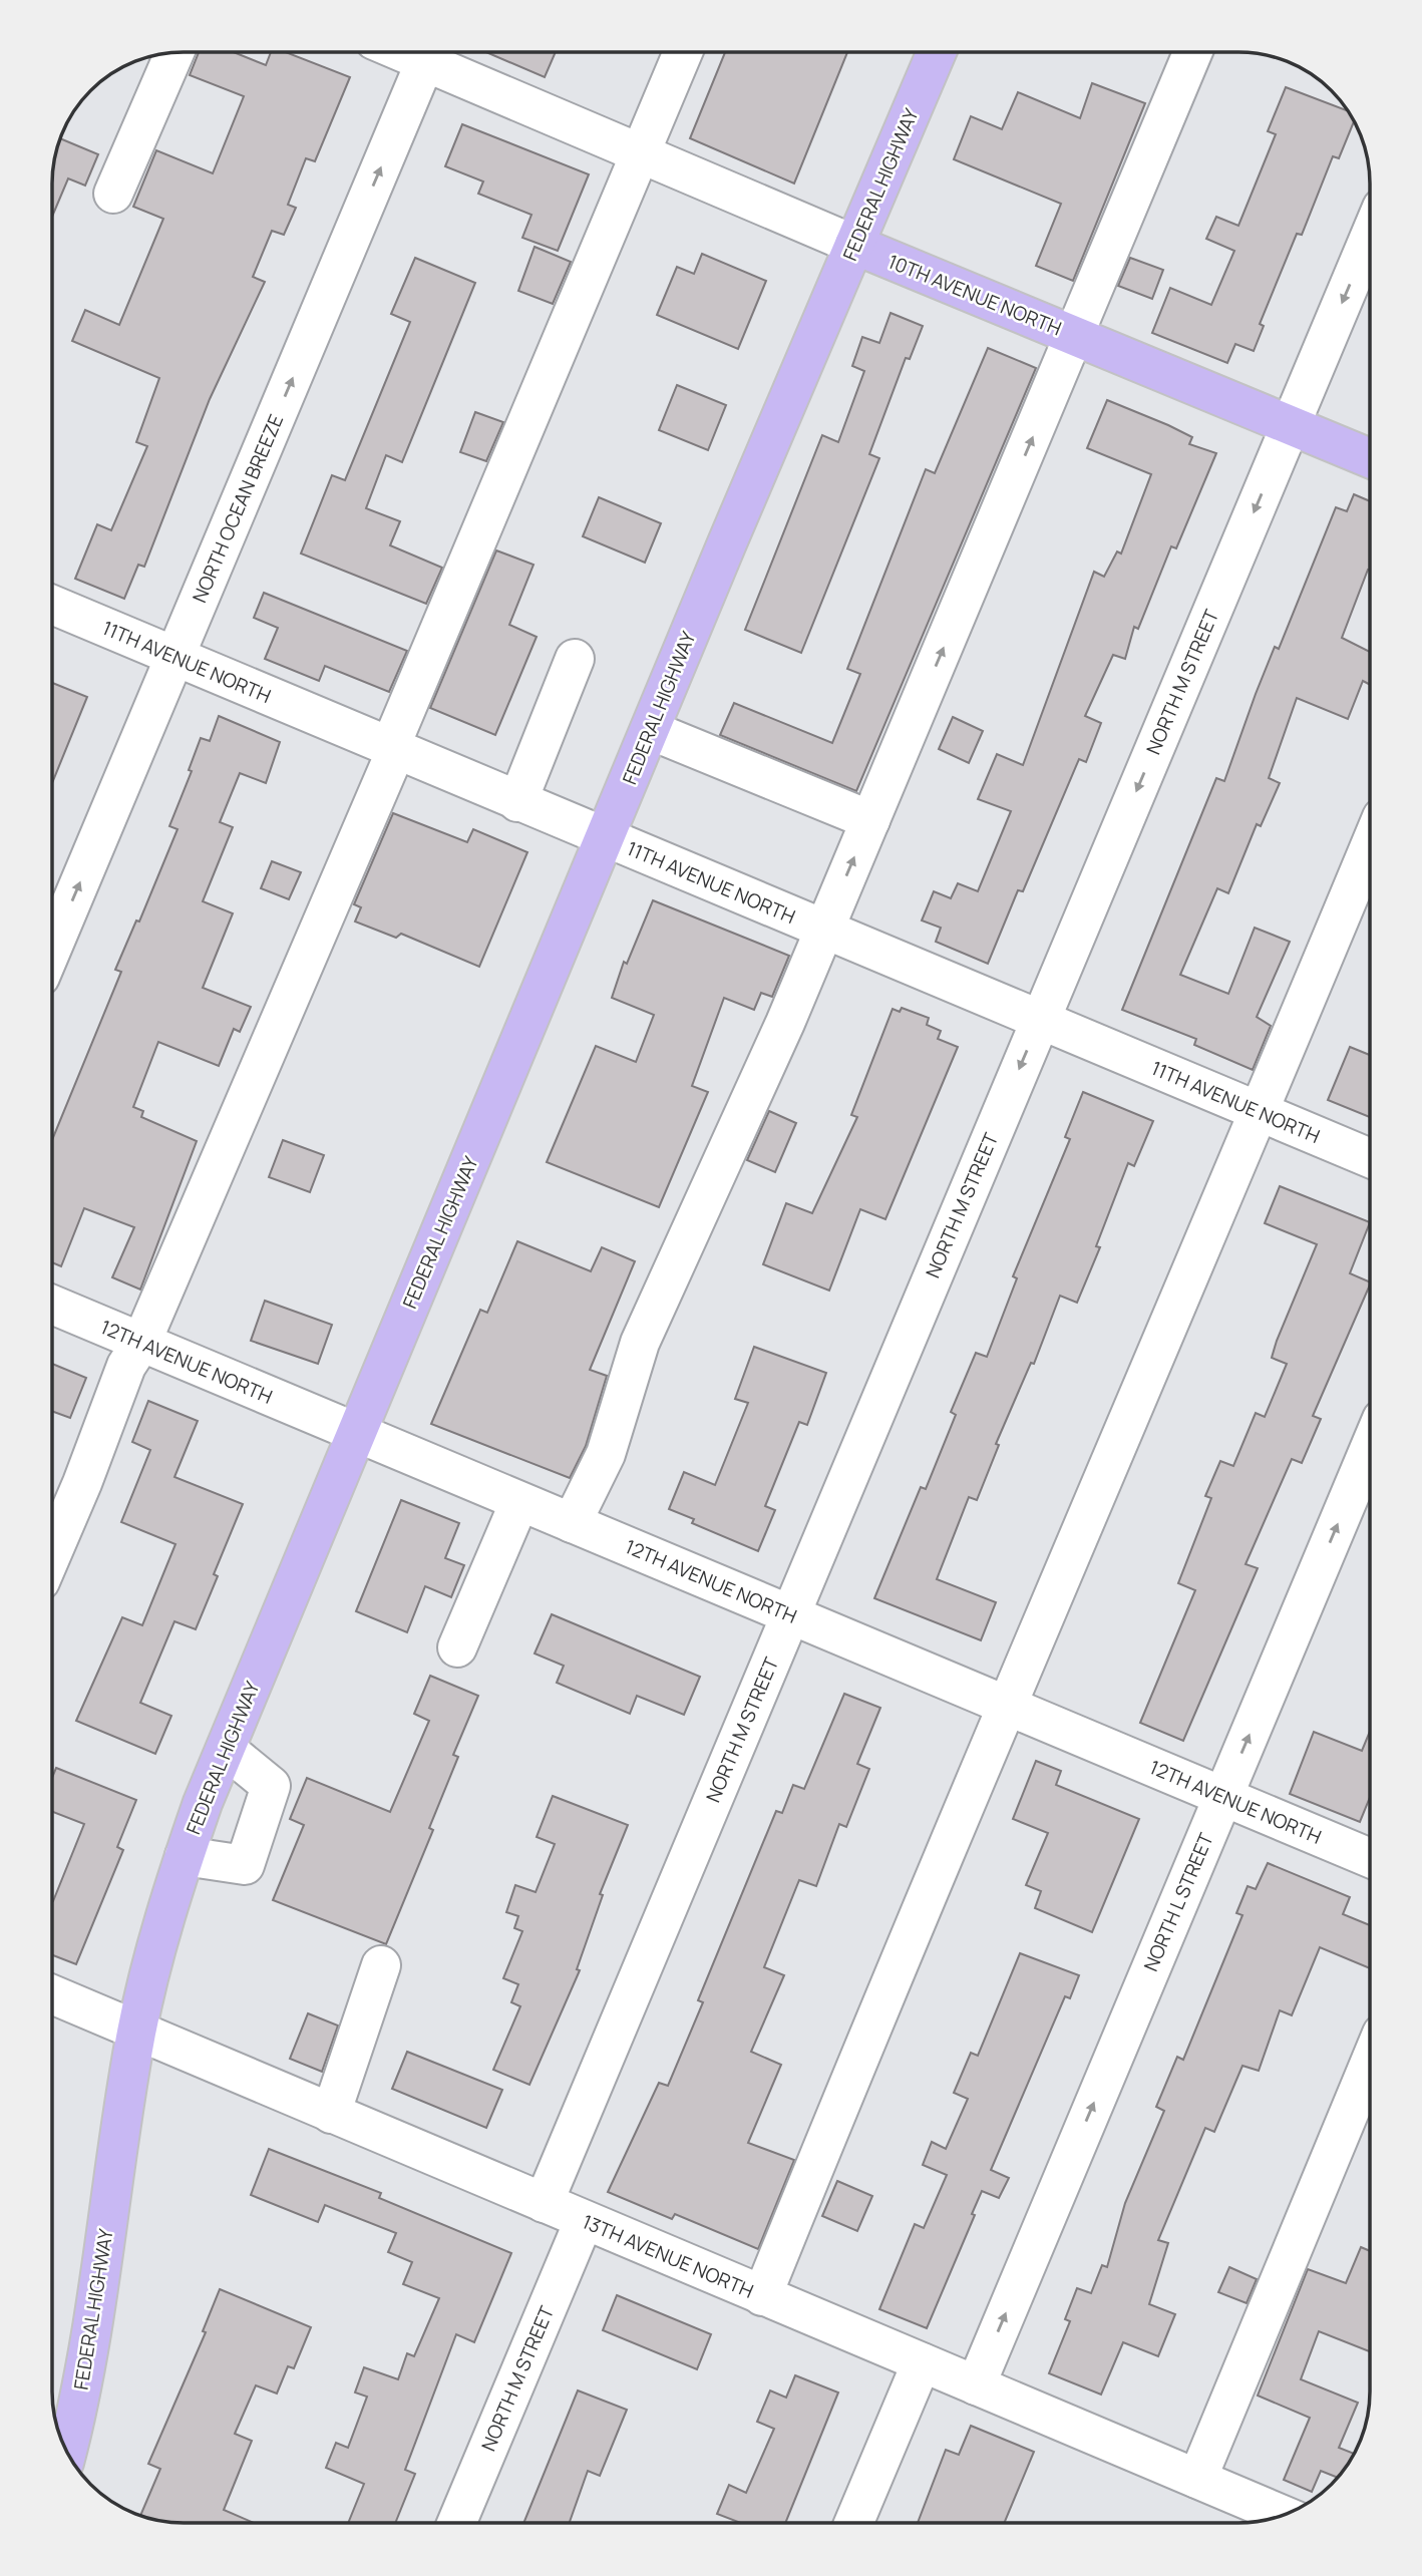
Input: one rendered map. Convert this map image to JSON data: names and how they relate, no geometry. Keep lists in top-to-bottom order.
{
  "streets": {
    "main road": ["FEDERAL HIGHWAY", "10TH AVENUE NORTH"],
    "street": [
      "NORTH OCEAN BREEZE",
      "11TH AVENUE NORTH",
      "NORTH M STREET",
      "12TH AVENUE NORTH",
      "NORTH L STREET",
      "13TH AVENUE NORTH"
    ]
  },
  "crossings": [
    ["FEDERAL HIGHWAY", "10TH AVENUE NORTH"],
    ["FEDERAL HIGHWAY", "11TH AVENUE NORTH"],
    ["FEDERAL HIGHWAY", "12TH AVENUE NORTH"],
    ["FEDERAL HIGHWAY", "13TH AVENUE NORTH"],
    ["10TH AVENUE NORTH", "NORTH M STREET"],
    ["NORTH OCEAN BREEZE", "11TH AVENUE NORTH"],
    ["11TH AVENUE NORTH", "NORTH M STREET"],
    ["NORTH M STREET", "12TH AVENUE NORTH"],
    ["NORTH M STREET", "13TH AVENUE NORTH"],
    ["12TH AVENUE NORTH", "NORTH L STREET"],
    ["NORTH L STREET", "13TH AVENUE NORTH"]
  ]
}
